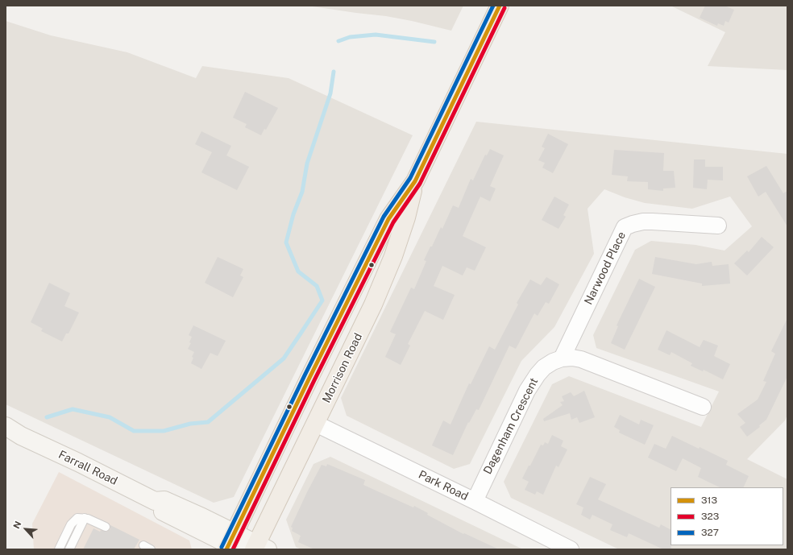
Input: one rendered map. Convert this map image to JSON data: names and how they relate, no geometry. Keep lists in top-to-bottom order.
{
  "streets": {
    "main road": ["Morrison Road", "Farrall Road"],
    "street": ["Narwood Place", "Dagenham Crescent", "Park Road"]
  },
  "crossings": [
    ["Narwood Place", "Dagenham Crescent"],
    ["Morrison Road", "Farrall Road"],
    ["Morrison Road", "Park Road"],
    ["Dagenham Crescent", "Park Road"]
  ],
  "lines": ["transit line 313", "transit line 327", "transit line 323"],
  "legend": ["313", "323", "327"],
  "north": "top left"
}
